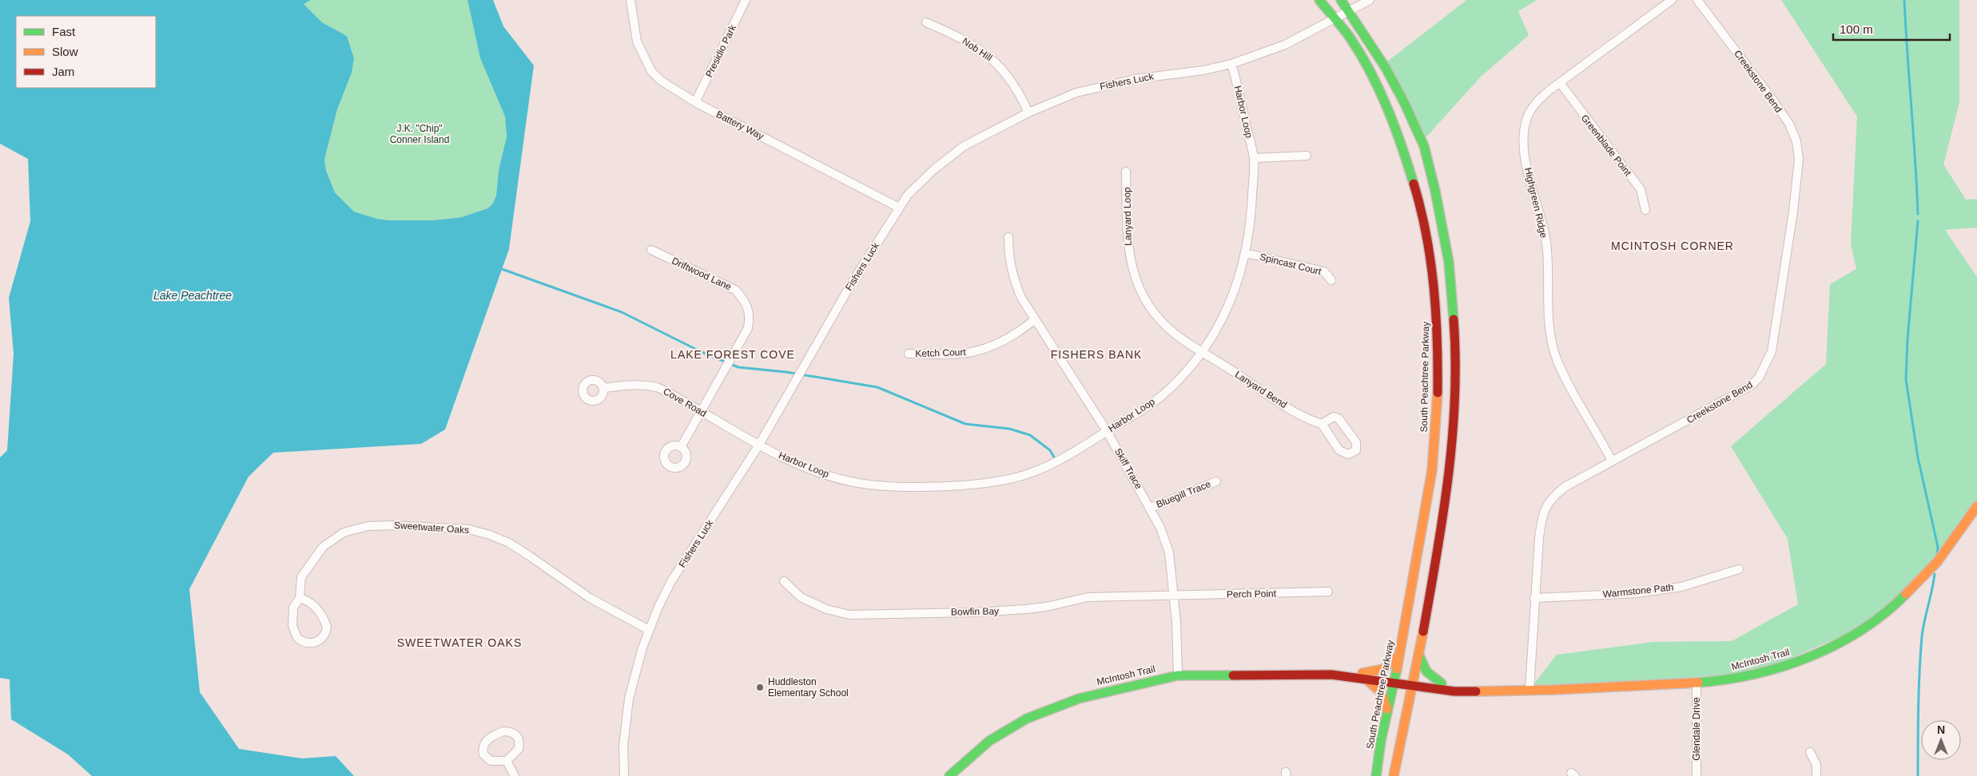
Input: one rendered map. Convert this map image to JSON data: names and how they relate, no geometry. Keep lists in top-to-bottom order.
{
  "streets": {
    "main road": ["South Peachtree Parkway", "McIntosh Trail"],
    "street": [
      "Nob Hill",
      "Presidio Park",
      "Fishers Luck",
      "Creekstone Bend",
      "Harbor Loop",
      "Battery Way",
      "Greenblade Point",
      "Highgreen Ridge",
      "Lanyard Loop",
      "Spincast Court",
      "Driftwood Lane",
      "Ketch Court",
      "Lanyard Bend",
      "Cove Road",
      "Skiff Trace",
      "Bluegill Trace",
      "Sweetwater Oaks",
      "Warmstone Path",
      "Perch Point",
      "Bowfin Bay",
      "Glendale Drive"
    ]
  },
  "crossings": [
    ["Nob Hill", "Fishers Luck"],
    ["Presidio Park", "Battery Way"],
    ["Fishers Luck", "Harbor Loop"],
    ["Fishers Luck", "Battery Way"],
    ["Fishers Luck", "South Peachtree Parkway"],
    ["Fishers Luck", "Cove Road"],
    ["Fishers Luck", "Sweetwater Oaks"],
    ["Creekstone Bend", "Highgreen Ridge"],
    ["Creekstone Bend", "Warmstone Path"],
    ["Creekstone Bend", "McIntosh Trail"],
    ["Harbor Loop", "Lanyard Loop"],
    ["Harbor Loop", "Spincast Court"],
    ["Harbor Loop", "Lanyard Bend"],
    ["Harbor Loop", "Cove Road"],
    ["Harbor Loop", "Skiff Trace"],
    ["Greenblade Point", "Highgreen Ridge"],
    ["Lanyard Loop", "Lanyard Bend"],
    ["Driftwood Lane", "Cove Road"],
    ["Ketch Court", "Skiff Trace"],
    ["South Peachtree Parkway", "McIntosh Trail"],
    ["Skiff Trace", "Bluegill Trace"],
    ["Skiff Trace", "Perch Point"],
    ["Skiff Trace", "Bowfin Bay"],
    ["Skiff Trace", "McIntosh Trail"],
    ["Perch Point", "Bowfin Bay"],
    ["McIntosh Trail", "Glendale Drive"]
  ],
  "districts": [
    "MCINTOSH CORNER",
    "LAKE FOREST COVE",
    "FISHERS BANK",
    "SWEETWATER OAKS"
  ],
  "water": ["Lake Peachtree"],
  "parks": ["J.K. \"Chip\" Conner Island"],
  "places": ["Huddleston Elementary School"],
  "legend": ["Fast", "Slow", "Jam"],
  "scale_bar": "100 m",
  "north": "top"
}
